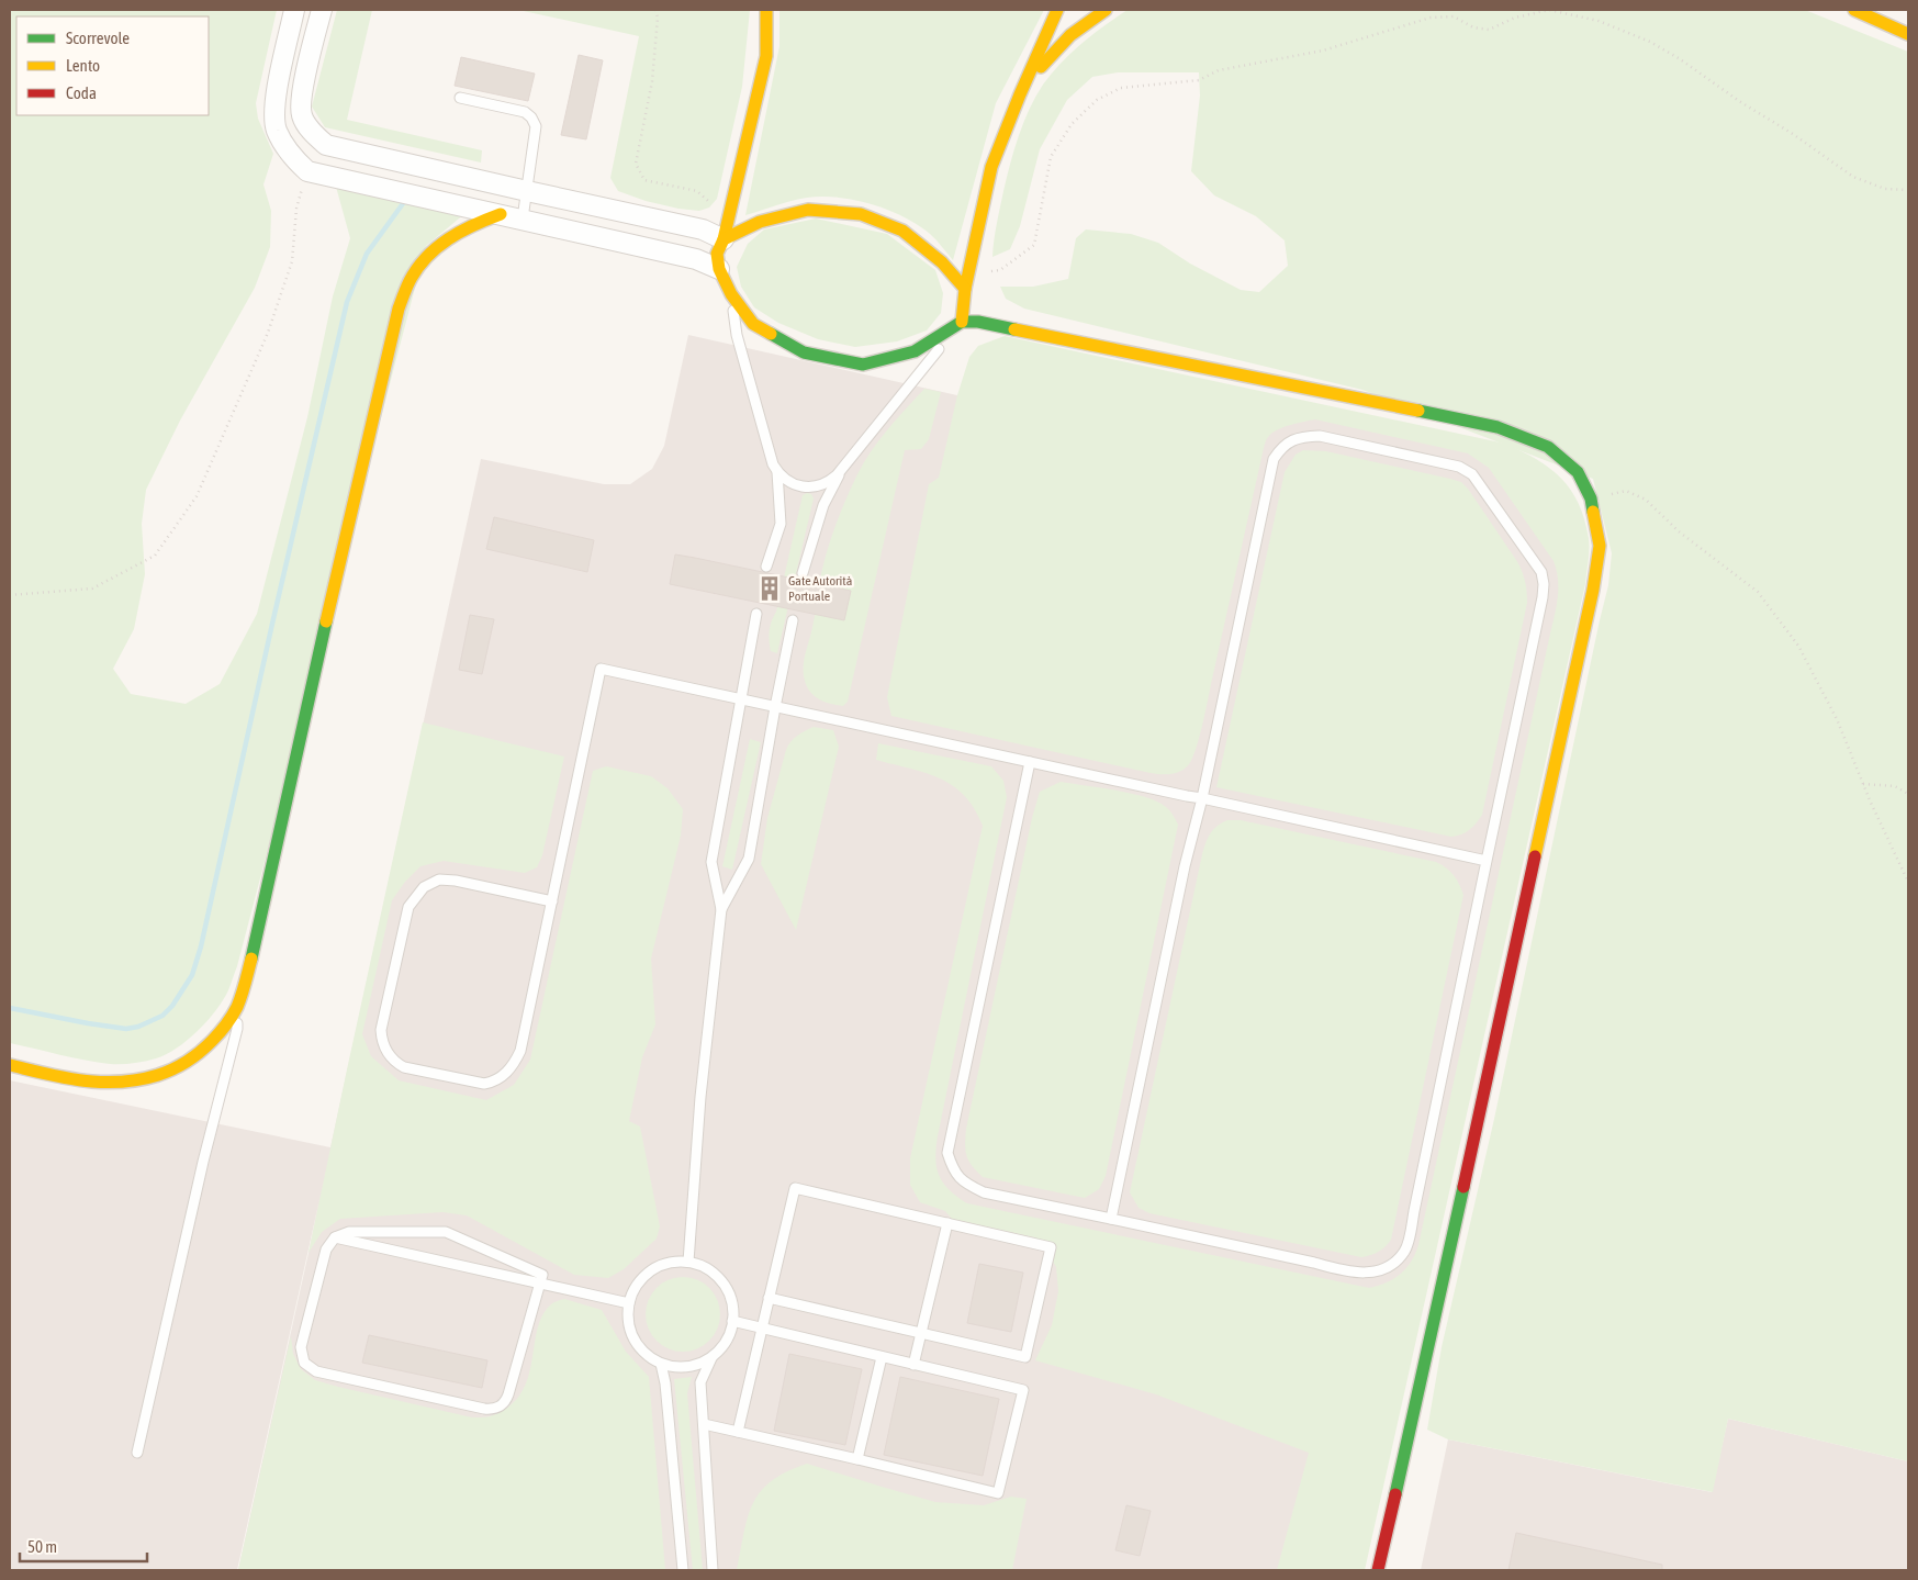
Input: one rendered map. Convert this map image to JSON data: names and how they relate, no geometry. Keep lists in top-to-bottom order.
{
  "places": {
    "building": ["Gate Autorità Portuale"]
  },
  "legend": ["Scorrevole", "Lento", "Coda"],
  "scale_bar": "50 m"
}
